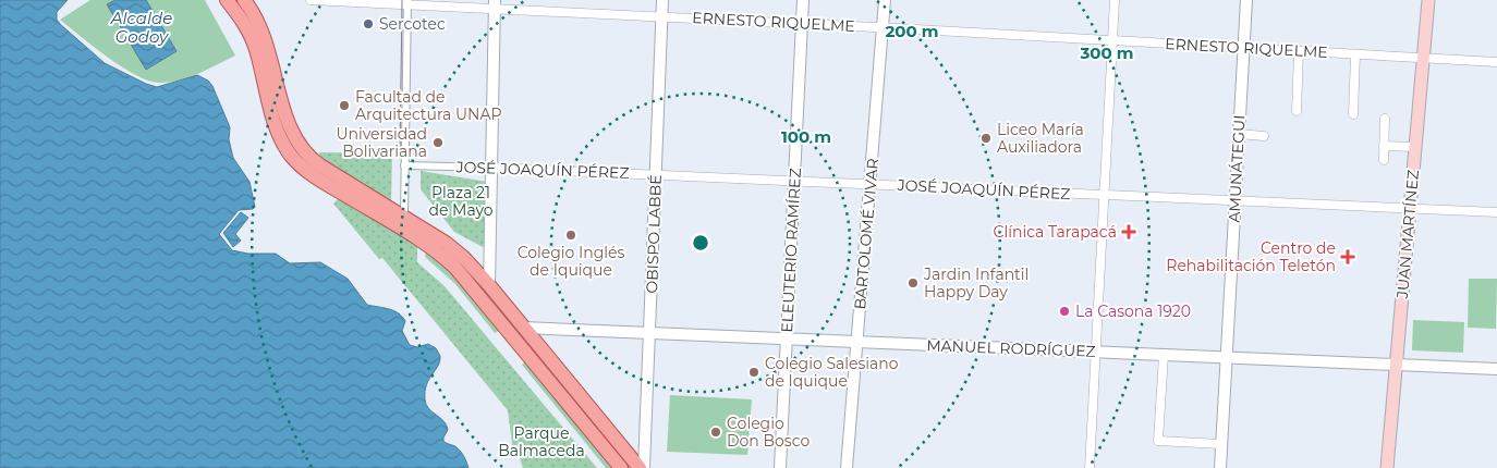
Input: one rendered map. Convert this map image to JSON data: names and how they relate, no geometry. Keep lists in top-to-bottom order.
{
  "streets": {
    "main road": ["JUAN MARTÍNEZ"],
    "street": [
      "ERNESTO RIQUELME",
      "AMUNÁTEGUI",
      "JOSÉ JOAQUÍN PÉREZ",
      "OBISPO LABBÉ",
      "BARTOLOMÉ VIVAR",
      "ELEUTERIO RAMÍREZ",
      "MANUEL RODRÍGUEZ"
    ]
  },
  "crossings": [
    ["ERNESTO RIQUELME", "AMUNÁTEGUI"],
    ["ERNESTO RIQUELME", "OBISPO LABBÉ"],
    ["ERNESTO RIQUELME", "BARTOLOMÉ VIVAR"],
    ["ERNESTO RIQUELME", "JUAN MARTÍNEZ"],
    ["ERNESTO RIQUELME", "ELEUTERIO RAMÍREZ"],
    ["AMUNÁTEGUI", "JOSÉ JOAQUÍN PÉREZ"],
    ["AMUNÁTEGUI", "MANUEL RODRÍGUEZ"],
    ["JOSÉ JOAQUÍN PÉREZ", "OBISPO LABBÉ"],
    ["JOSÉ JOAQUÍN PÉREZ", "BARTOLOMÉ VIVAR"],
    ["JOSÉ JOAQUÍN PÉREZ", "JUAN MARTÍNEZ"],
    ["JOSÉ JOAQUÍN PÉREZ", "ELEUTERIO RAMÍREZ"],
    ["OBISPO LABBÉ", "MANUEL RODRÍGUEZ"],
    ["BARTOLOMÉ VIVAR", "MANUEL RODRÍGUEZ"],
    ["JUAN MARTÍNEZ", "MANUEL RODRÍGUEZ"],
    ["ELEUTERIO RAMÍREZ", "MANUEL RODRÍGUEZ"]
  ],
  "water": ["Alcalde Godoy"],
  "parks": ["Plaza 21 de Mayo", "Parque Balmaceda"],
  "places": {
    "other": [
      "Sercotec",
      "Facultad de Arquitectura UNAP",
      "Liceo María Auxiliadora",
      "Universidad Bolivariana",
      "Colegio Inglés de Iquique",
      "Jardin Infantil Happy Day",
      "La Casona 1920",
      "Colegio Salesiano de Iquique",
      "Colegio Don Bosco"
    ],
    "health": ["Clínica Tarapacá", "Centro de Rehabilitación Teletón"]
  },
  "rings": ["200 m", "300 m", "100 m"]
}
